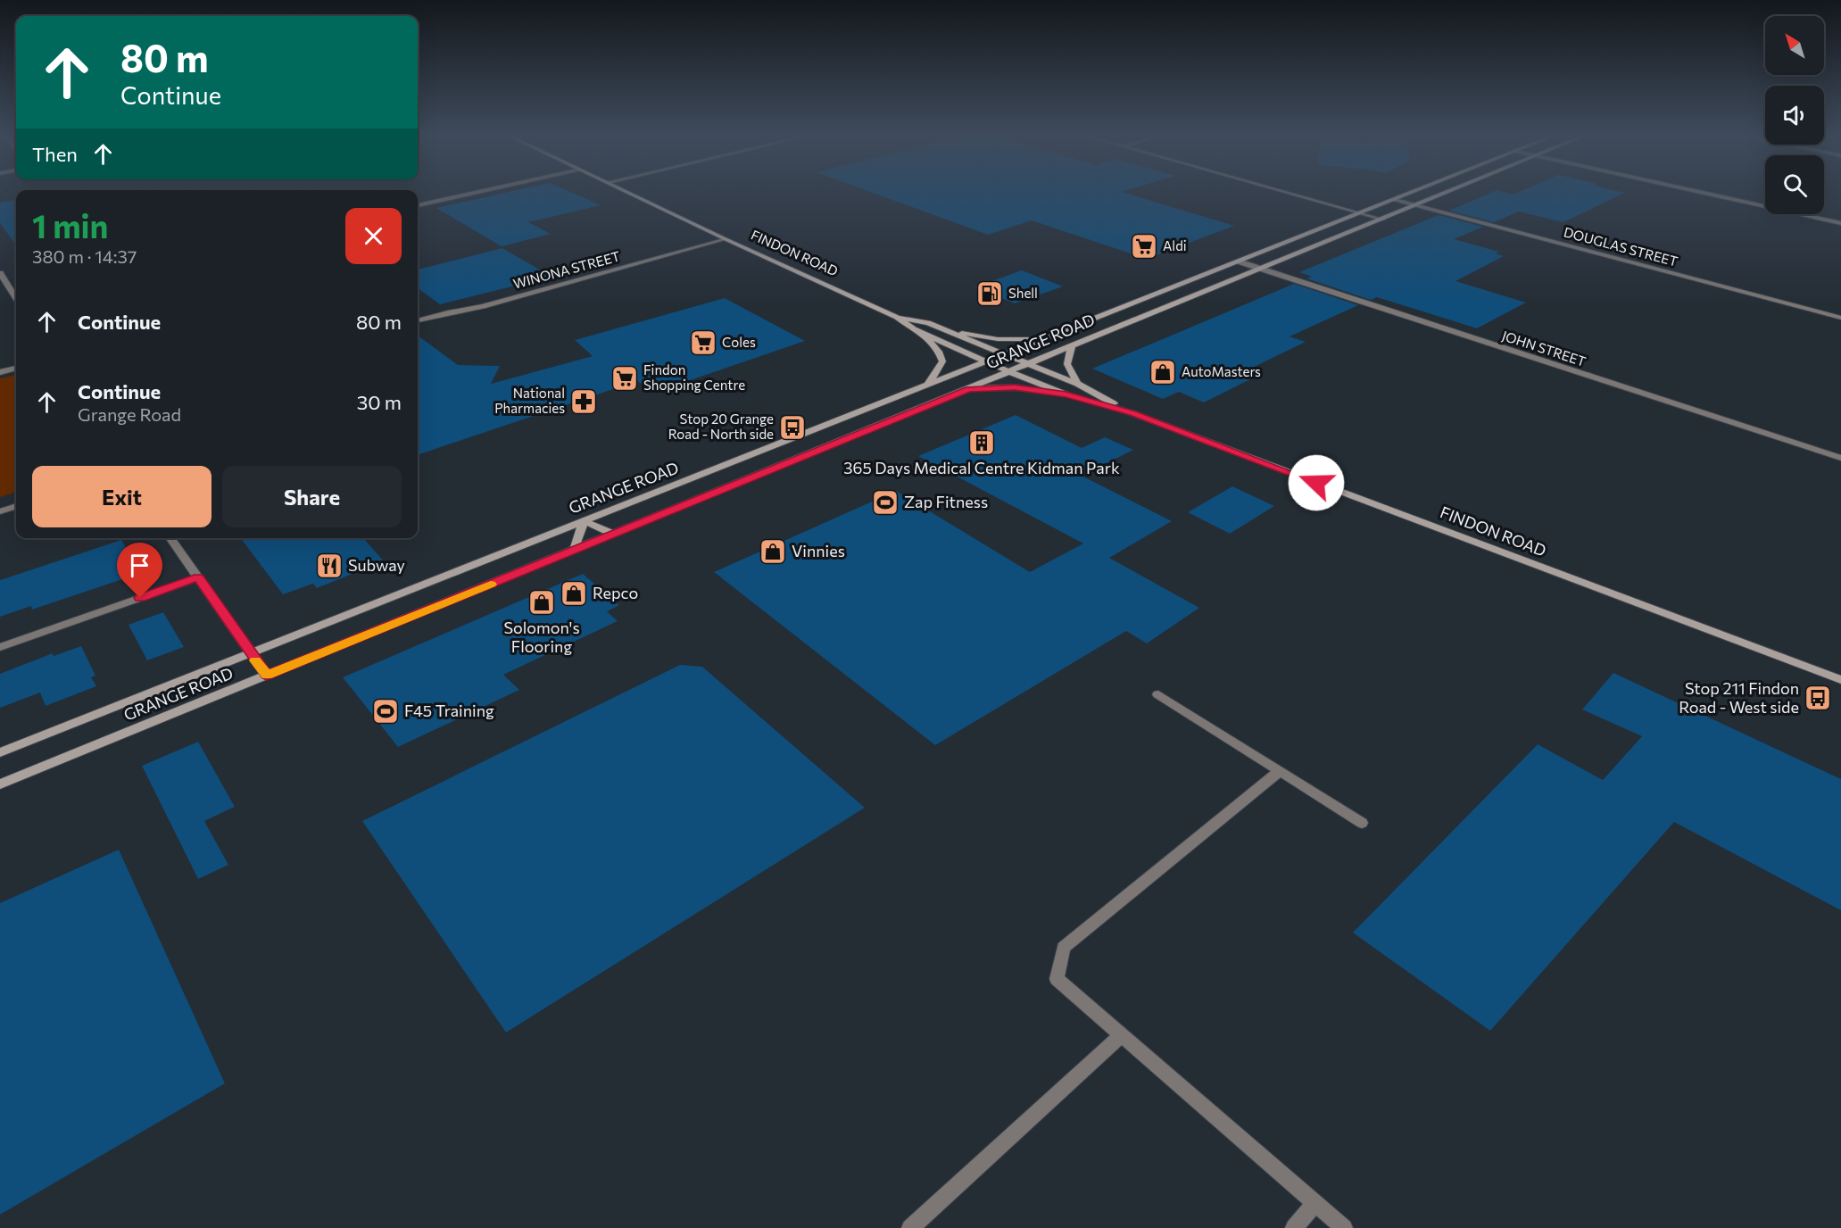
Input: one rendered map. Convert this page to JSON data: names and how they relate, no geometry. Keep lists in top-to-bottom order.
{
  "streets": {
    "main road": ["FINDON ROAD", "GRANGE ROAD"],
    "street": ["DOUGLAS STREET", "WINONA STREET", "JOHN STREET"]
  },
  "crossings": [
    ["DOUGLAS STREET", "GRANGE ROAD"],
    ["FINDON ROAD", "WINONA STREET"],
    ["FINDON ROAD", "GRANGE ROAD"],
    ["GRANGE ROAD", "JOHN STREET"]
  ],
  "places": {
    "supermarket": ["Aldi", "Coles", "Findon Shopping Centre"],
    "fuel station": ["Shell"],
    "shop": [
      "AutoMasters",
      "Vinnies",
      "Repco",
      "Solomon's Flooring"
    ],
    "pharmacy": ["National Pharmacies"],
    "bus stop": ["Stop 20 Grange Road - North side", "Stop 211 Findon Road - West side"],
    "building": ["365 Days Medical Centre Kidman Park"],
    "sports": ["Zap Fitness", "F45 Training"],
    "restaurant": ["Subway"]
  },
  "north": "top left",
  "page": {
    "turn": ["80 m", "Continue"],
    "then": "Then",
    "heading": ["1 min", "380 m · 14:37"],
    "list": [
      {
        "name": "Continue",
        "value": "80 m"
      },
      {
        "name": "Continue",
        "note": "Grange Road",
        "value": "30 m"
      }
    ],
    "buttons": ["Exit", "Share"]
  }
}
